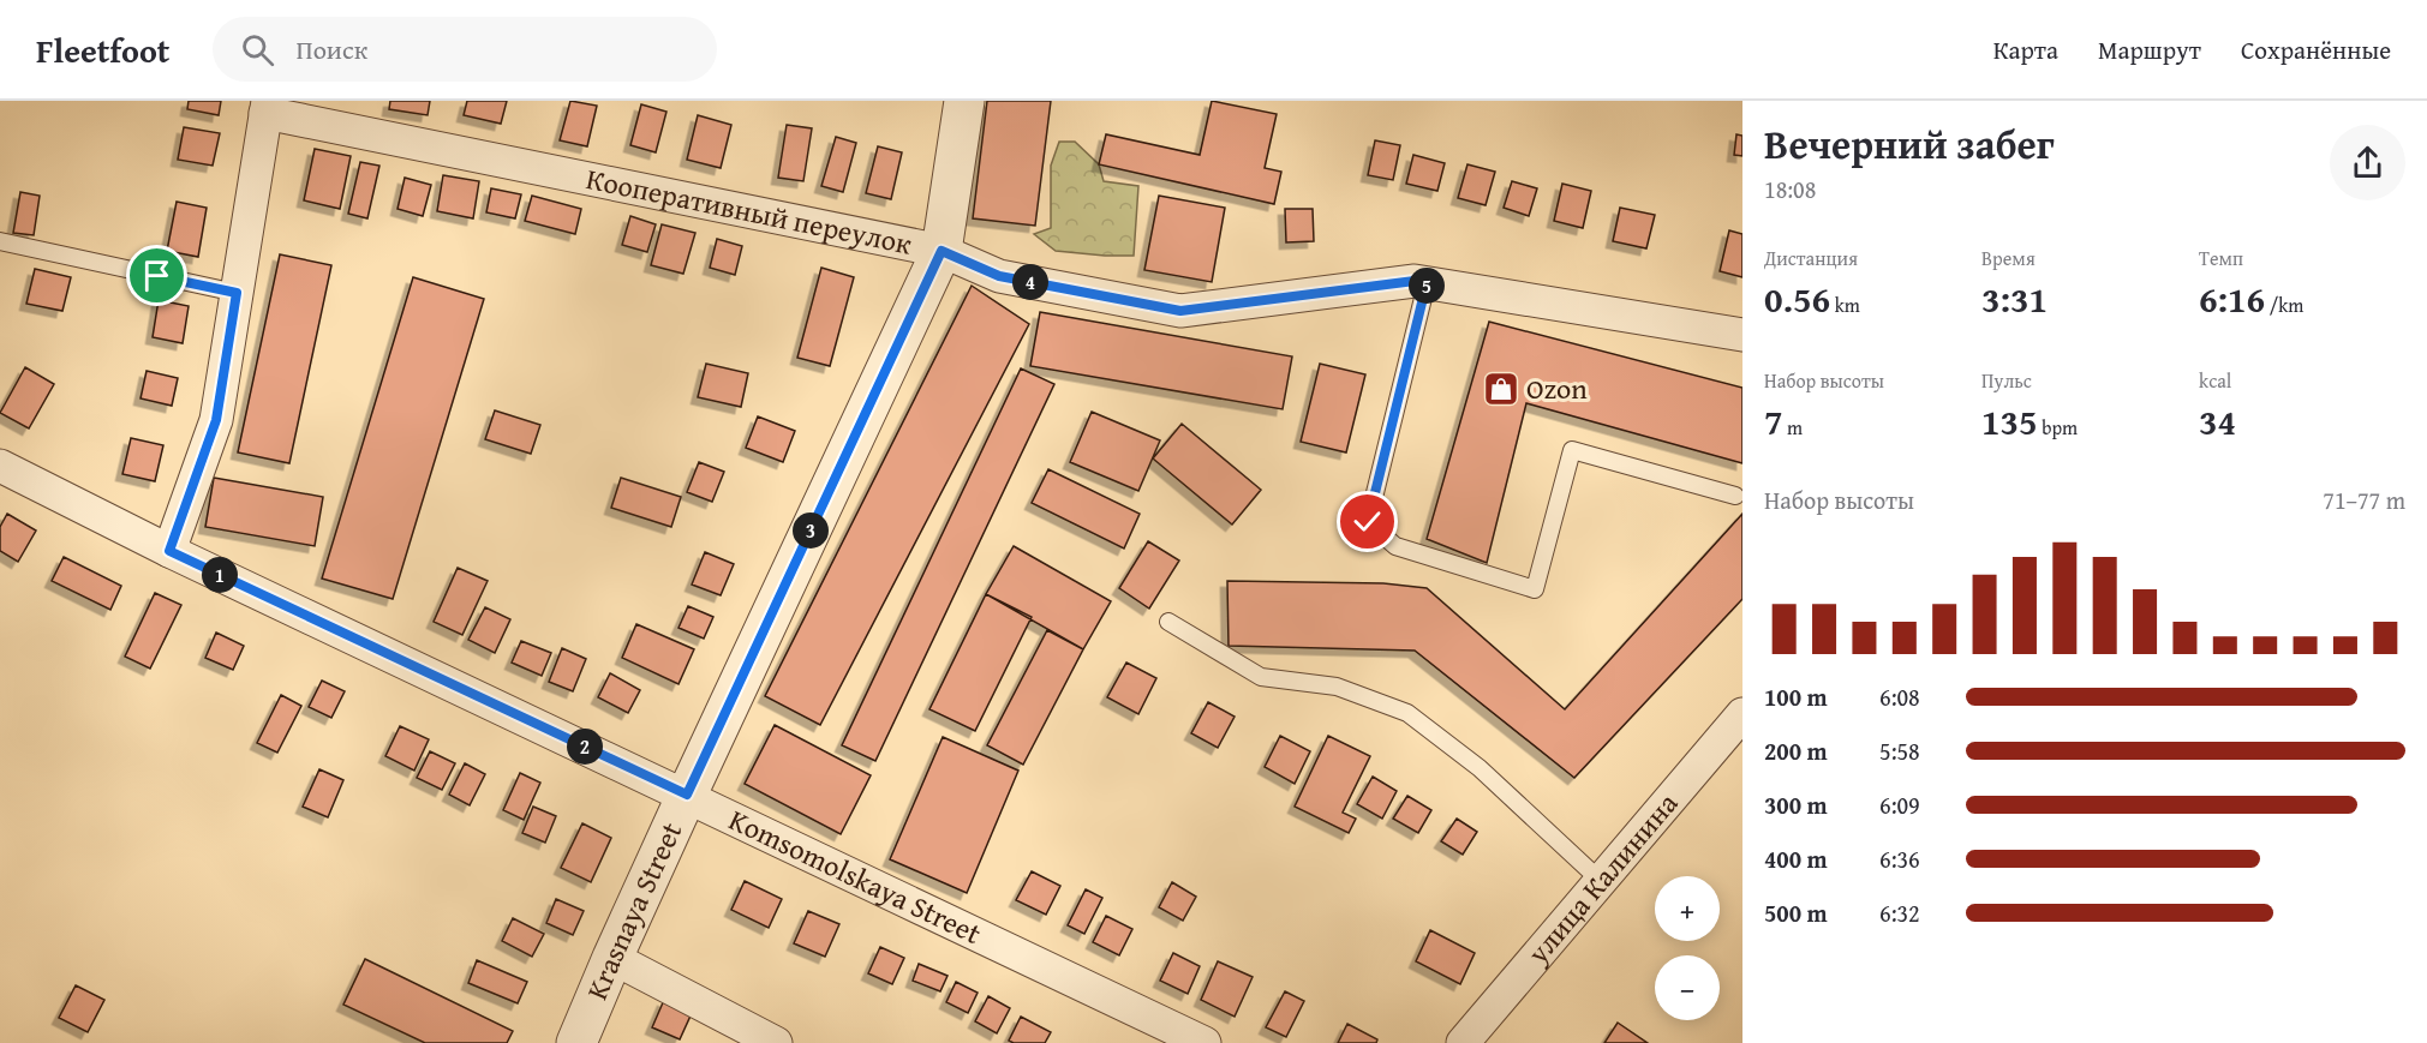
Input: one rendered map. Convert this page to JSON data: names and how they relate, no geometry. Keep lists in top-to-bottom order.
{
  "streets": {
    "street": [
      "Кооперативный переулок",
      "Komsomolskaya Street",
      "улица Калинина",
      "Krasnaya Street"
    ]
  },
  "crossings": [
    ["Кооперативный переулок", "Krasnaya Street"],
    ["Komsomolskaya Street", "Krasnaya Street"]
  ],
  "places": {
    "shop": ["Ozon"]
  },
  "page": {
    "header": "Fleetfoot",
    "search": "Поиск",
    "nav": ["Карта", "Маршрут", "Сохранённые"],
    "heading": ["Вечерний забег", "18:08"],
    "stats": [
      ["Дистанция", "0.56 km"],
      ["Время", "3:31"],
      ["Темп", "6:16 /km"],
      ["Набор высоты", "7 m"],
      ["Пульс", "135 bpm"],
      ["kcal", "34"]
    ],
    "pins": [
      "4",
      "5",
      "3",
      "1",
      "2"
    ],
    "chart": ["Набор высоты", "71–77 m"],
    "list": [
      {
        "name": "100 m",
        "note": "6:08"
      },
      {
        "name": "200 m",
        "note": "5:58"
      },
      {
        "name": "300 m",
        "note": "6:09"
      },
      {
        "name": "400 m",
        "note": "6:36"
      },
      {
        "name": "500 m",
        "note": "6:32"
      }
    ],
    "map_buttons": ["+", "−"]
  }
}
